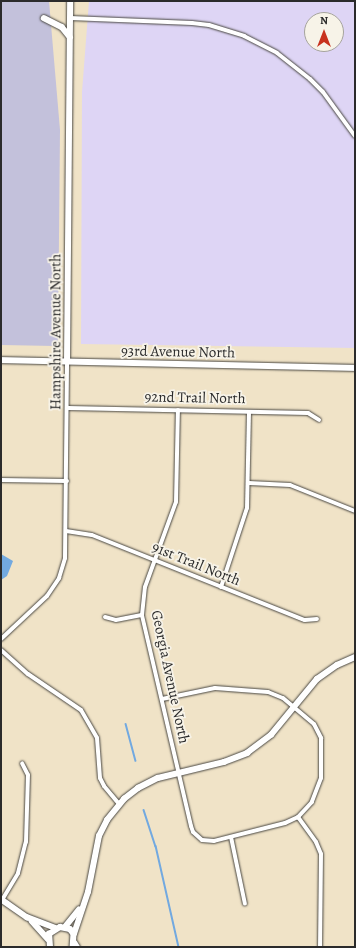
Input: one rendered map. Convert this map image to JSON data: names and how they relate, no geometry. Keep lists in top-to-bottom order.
{
  "streets": {
    "street": [
      "Hampshire Avenue North",
      "93rd Avenue North",
      "92nd Trail North",
      "91st Trail North",
      "Georgia Avenue North"
    ]
  },
  "crossings": [
    ["Hampshire Avenue North", "93rd Avenue North"],
    ["Hampshire Avenue North", "92nd Trail North"],
    ["Hampshire Avenue North", "91st Trail North"],
    ["92nd Trail North", "Georgia Avenue North"],
    ["91st Trail North", "Georgia Avenue North"]
  ],
  "north": "top"
}
